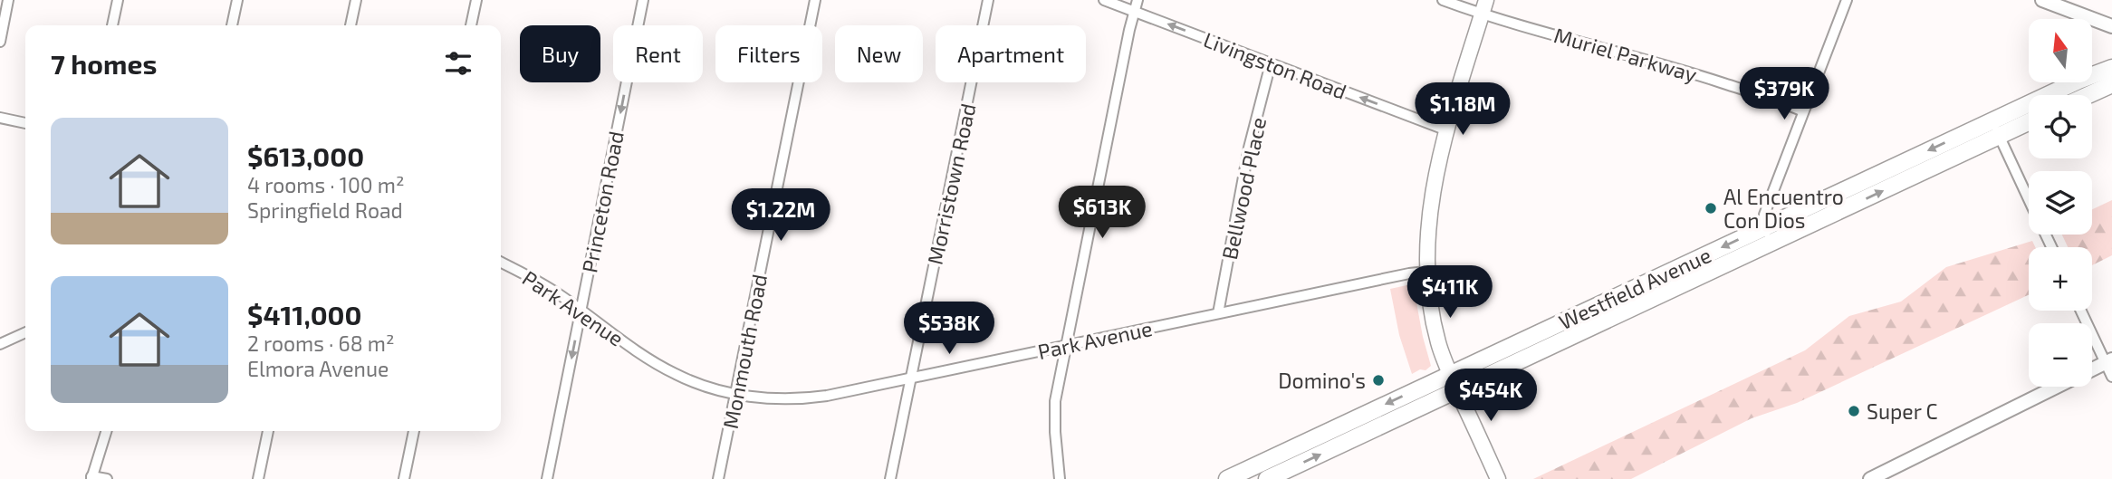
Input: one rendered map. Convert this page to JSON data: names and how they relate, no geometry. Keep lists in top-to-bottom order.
{
  "streets": {
    "main road": ["Westfield Avenue"],
    "street": [
      "Muriel Parkway",
      "Livingston Road",
      "Morristown Road",
      "Bellwood Place",
      "Princeton Road",
      "Park Avenue",
      "Monmouth Road"
    ]
  },
  "crossings": [
    ["Livingston Road", "Bellwood Place"],
    ["Morristown Road", "Park Avenue"],
    ["Bellwood Place", "Park Avenue"],
    ["Princeton Road", "Park Avenue"],
    ["Park Avenue", "Monmouth Road"]
  ],
  "one_way": ["Livingston Road", "Princeton Road"],
  "places": ["Al Encuentro Con Dios", "Domino's", "Super C"],
  "north": "top",
  "page": {
    "map_buttons": ["+", "−"],
    "chip": [
      "Buy",
      "Rent",
      "Filters",
      "New",
      "Apartment"
    ],
    "heading": "7 homes",
    "price": [
      "$379K",
      "$1.18M",
      "$613K",
      "$1.22M",
      "$411K",
      "$538K",
      "$454K"
    ],
    "list": [
      {
        "name": "$613,000",
        "note": "4 rooms · 100 m² · Springfield Road"
      },
      {
        "name": "$411,000",
        "note": "2 rooms · 68 m² · Elmora Avenue"
      }
    ]
  }
}
